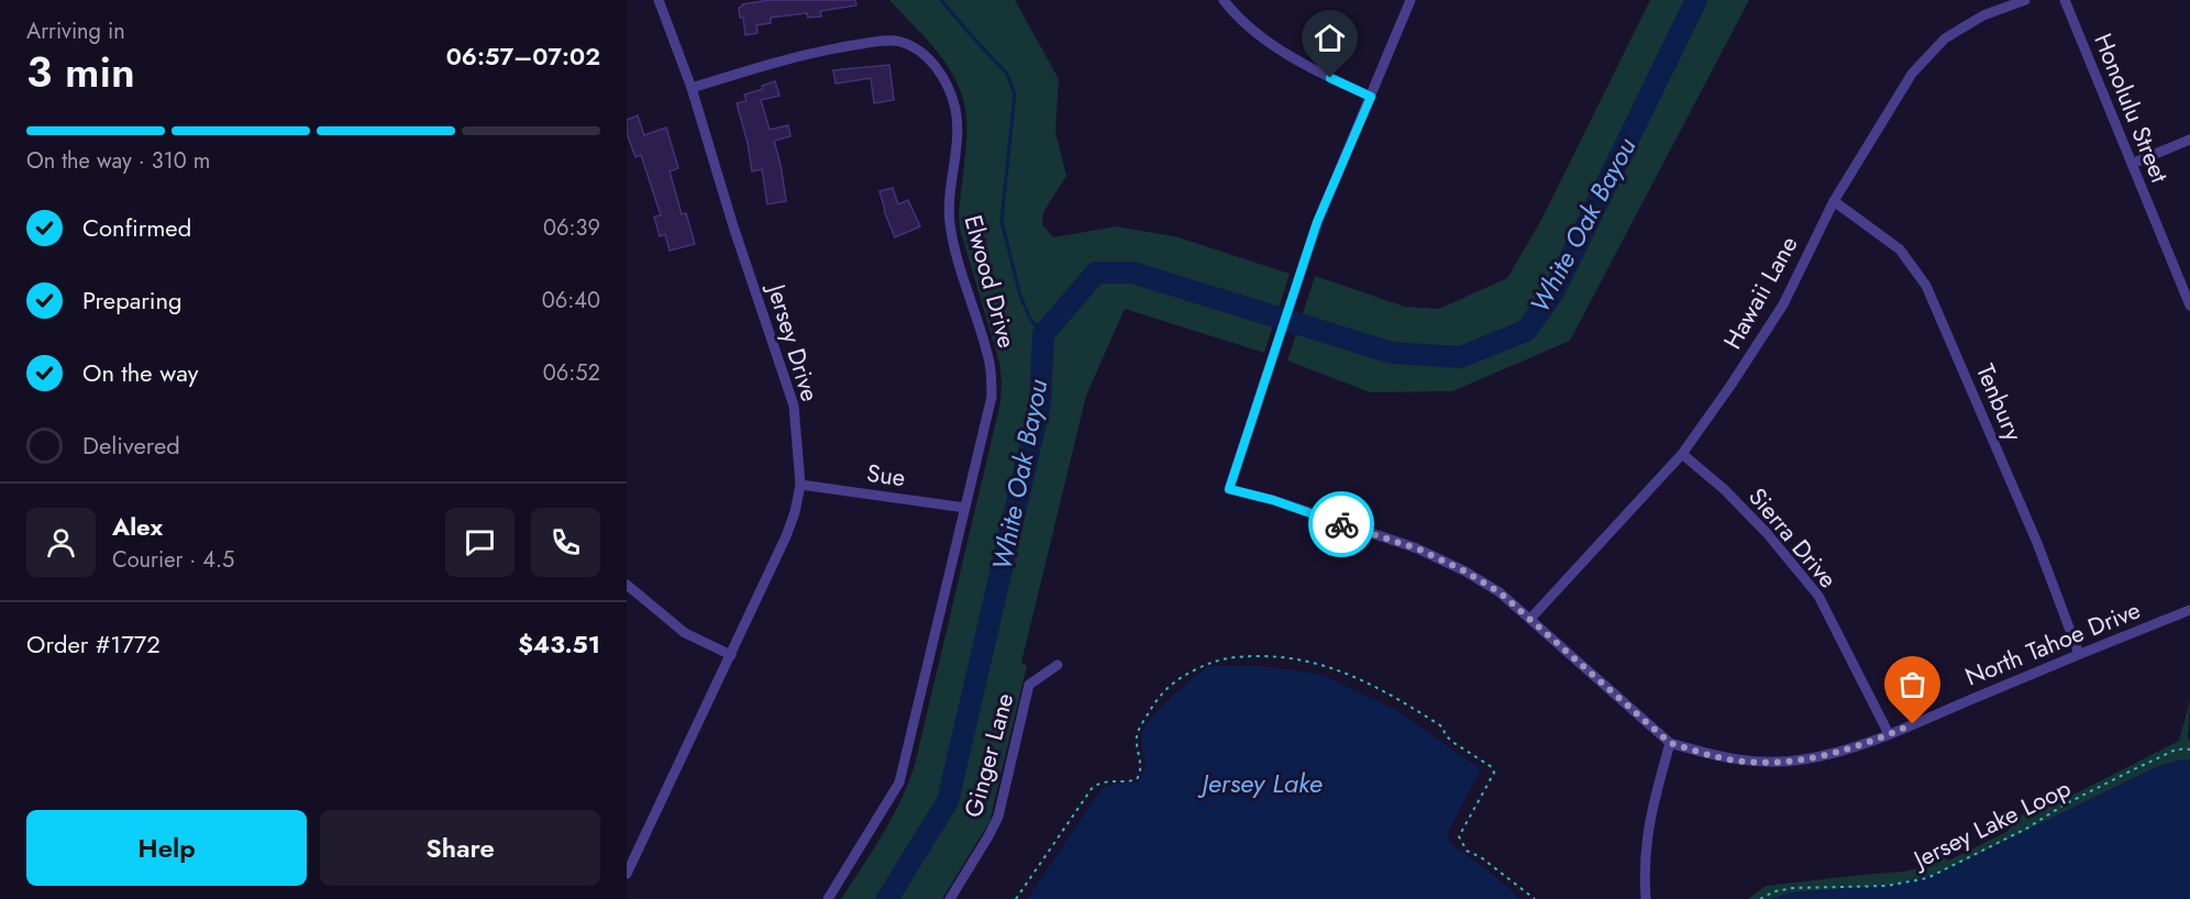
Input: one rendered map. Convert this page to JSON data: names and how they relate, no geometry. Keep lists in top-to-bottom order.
{
  "streets": {
    "street": [
      "Honolulu Street",
      "Elwood Drive",
      "Hawaii Lane",
      "Jersey Drive",
      "Tenbury",
      "Sue",
      "Sierra Drive",
      "North Tahoe Drive",
      "Ginger Lane"
    ],
    "path": ["Jersey Lake Loop"]
  },
  "crossings": [
    ["Elwood Drive", "Jersey Drive"],
    ["Elwood Drive", "Sue"],
    ["Hawaii Lane", "Tenbury"],
    ["Hawaii Lane", "Sierra Drive"],
    ["Hawaii Lane", "North Tahoe Drive"],
    ["Jersey Drive", "Sue"],
    ["Tenbury", "North Tahoe Drive"],
    ["Sierra Drive", "North Tahoe Drive"]
  ],
  "water": ["White Oak Bayou", "Jersey Lake"],
  "page": {
    "heading": ["3 min", "Arriving in", "06:57–07:02"],
    "panel": [
      "Alex",
      "Courier · 4.5",
      "Order #1772",
      "$43.51"
    ],
    "bar": "On the way · 310 m",
    "list": [
      ["Confirmed", "06:39"],
      ["Preparing", "06:40"],
      ["On the way", "06:52"],
      "Delivered"
    ],
    "buttons": ["Help", "Share"]
  }
}
